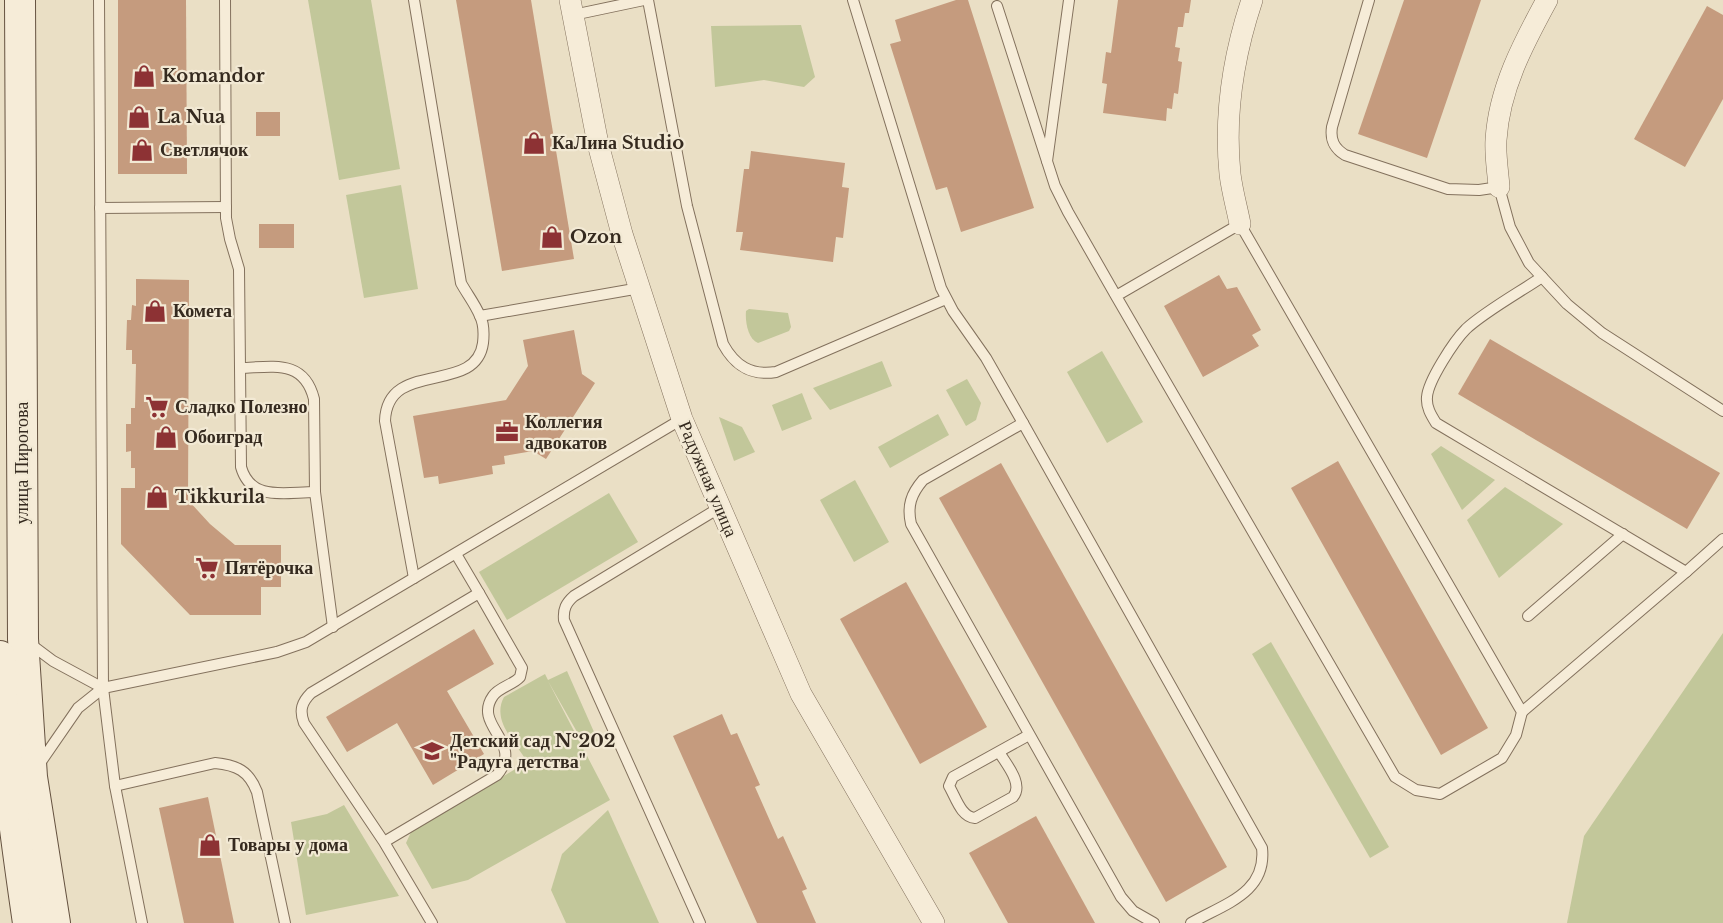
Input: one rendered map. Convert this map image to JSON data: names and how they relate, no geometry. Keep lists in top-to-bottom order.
{
  "streets": {
    "main road": ["улица Пирогова"],
    "street": ["Радужная улица"]
  },
  "places": {
    "shop": [
      "Komandor",
      "La Nua",
      "КаЛина Studio",
      "Светлячок",
      "Ozon",
      "Комета",
      "Обоиград",
      "Tikkurila",
      "Товары у дома"
    ],
    "supermarket": ["Сладко Полезно", "Пятёрочка"],
    "office": ["Коллегия адвокатов"],
    "school or university": ["Детский сад №202 \"Радуга детства\""]
  }
}
